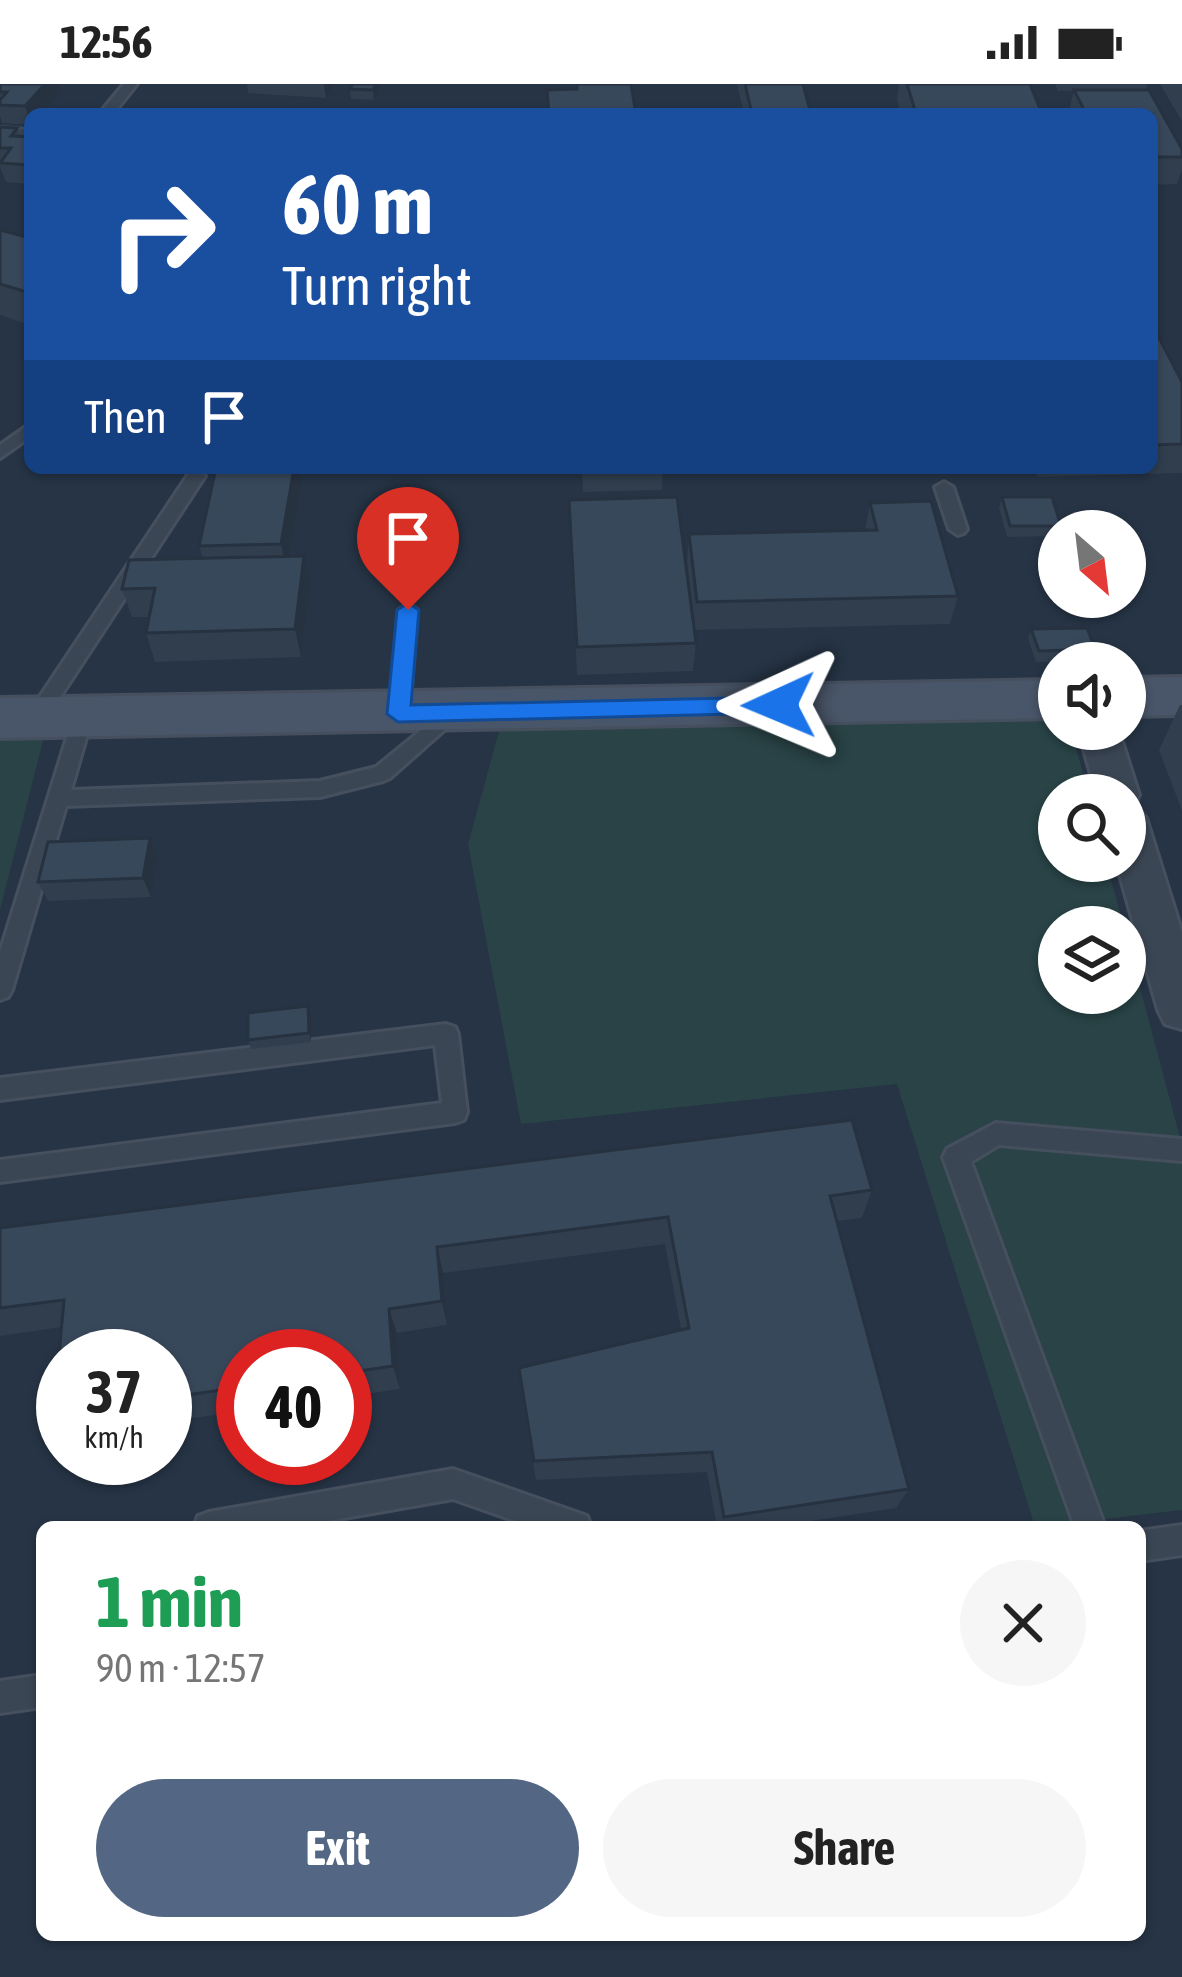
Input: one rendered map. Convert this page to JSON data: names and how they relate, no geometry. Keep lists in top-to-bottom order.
{
  "north": "bottom right",
  "page": {
    "status": "12:56",
    "turn": ["60 m", "Turn right"],
    "then": "Then",
    "speed": "37 km/h",
    "limit": "40",
    "heading": ["1 min", "90 m · 12:57"],
    "buttons": ["Exit", "Share"]
  }
}
